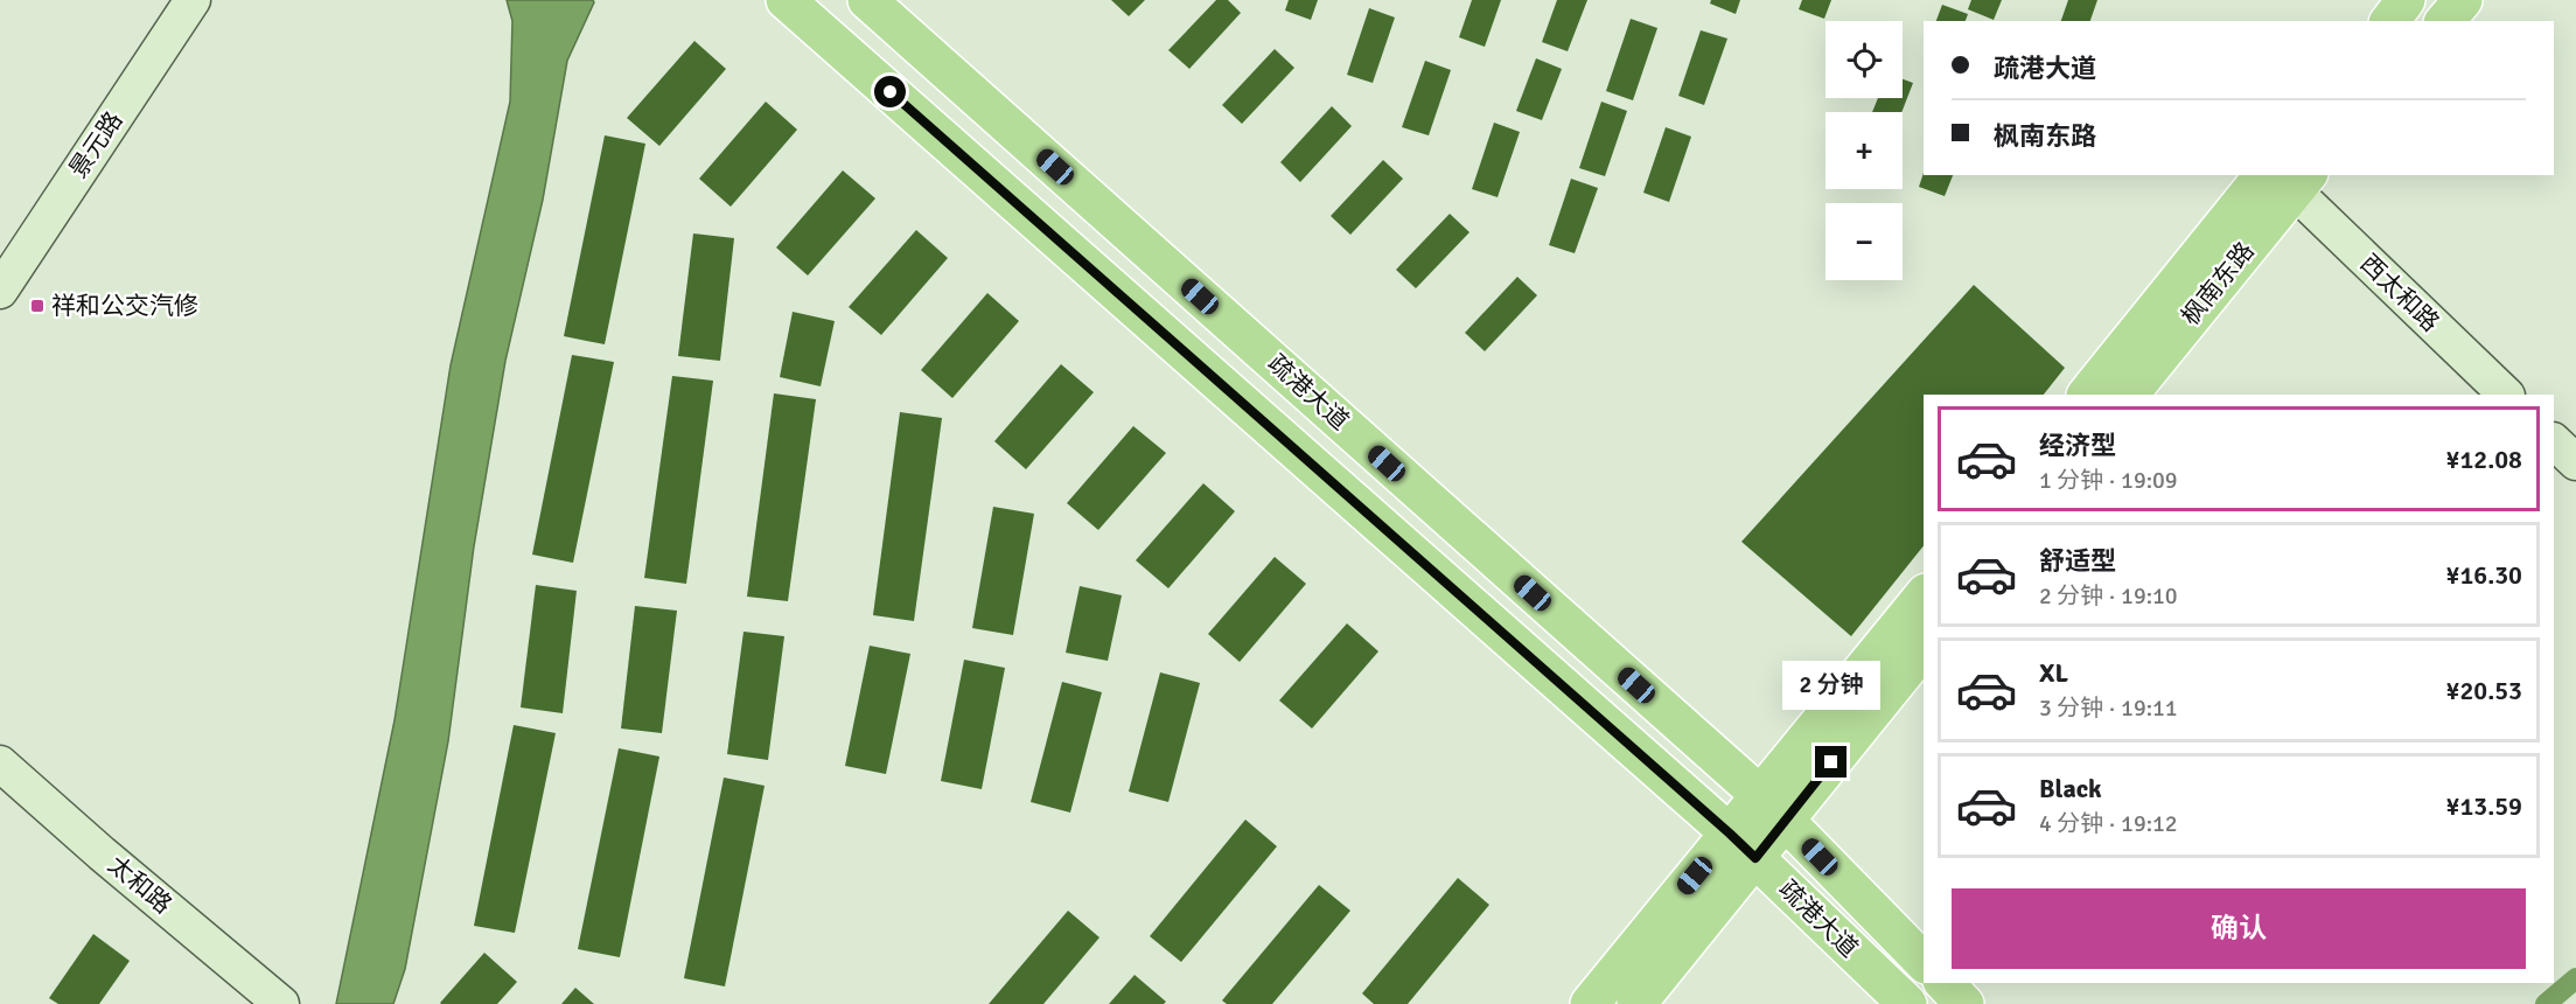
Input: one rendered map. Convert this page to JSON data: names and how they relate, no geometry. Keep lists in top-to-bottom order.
{
  "streets": {
    "main road": ["枫南东路", "疏港大道"],
    "street": ["景元路", "西太和路", "太和路"]
  },
  "crossings": [
    ["枫南东路", "西太和路"]
  ],
  "places": {
    "transit": ["祥和公交汽修"]
  },
  "page": {
    "map_buttons": ["+", "−"],
    "banner": ["疏港大道", "枫南东路"],
    "list": [
      {
        "name": "经济型",
        "note": "1 分钟 · 19:09",
        "value": "¥12.08"
      },
      {
        "name": "舒适型",
        "note": "2 分钟 · 19:10",
        "value": "¥16.30"
      },
      {
        "name": "XL",
        "note": "3 分钟 · 19:11",
        "value": "¥20.53"
      },
      {
        "name": "Black",
        "note": "4 分钟 · 19:12",
        "value": "¥13.59"
      }
    ],
    "bubble": "2 分钟",
    "buttons": "确认"
  }
}
